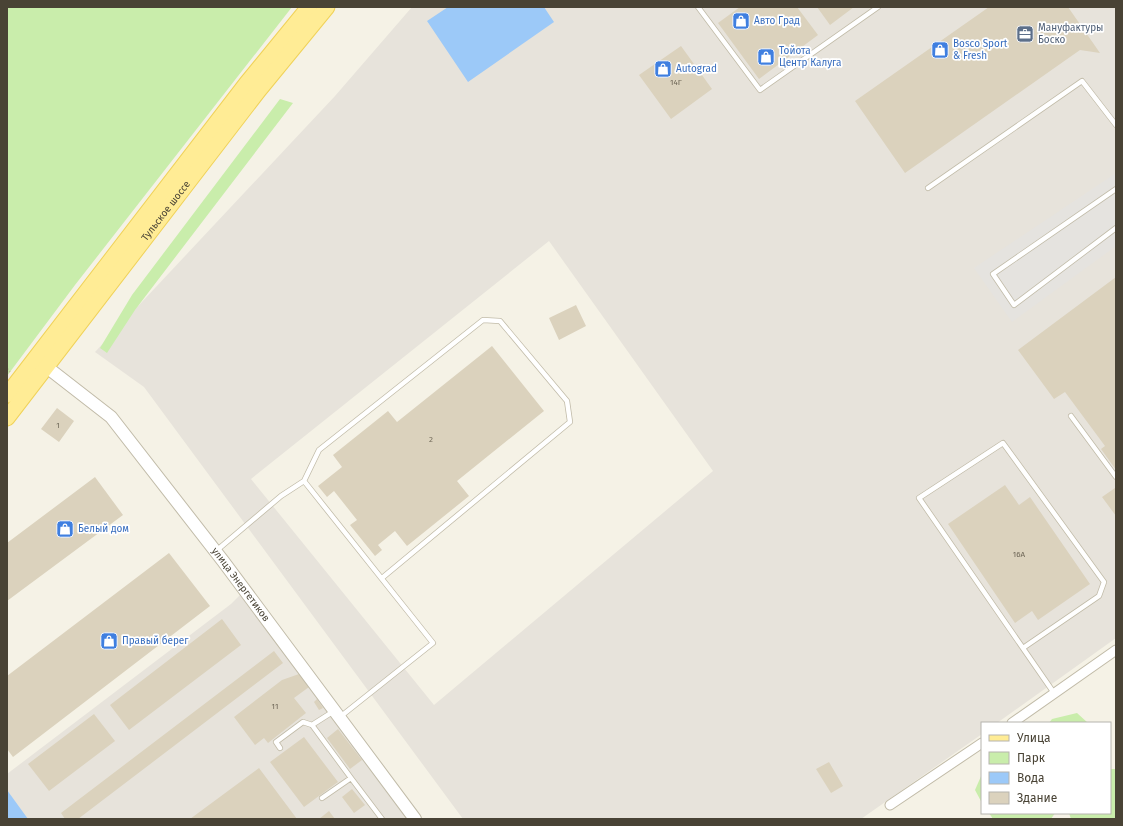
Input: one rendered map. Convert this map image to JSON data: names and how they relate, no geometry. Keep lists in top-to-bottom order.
{
  "streets": {
    "main road": ["Тульское шоссе"],
    "street": ["улица Энергетиков"]
  },
  "crossings": [
    ["Тульское шоссе", "улица Энергетиков"]
  ],
  "places": {
    "shop": [
      "Авто Град",
      "Bosco Sport & Fresh",
      "Тойота Центр Калуга",
      "Autograd",
      "Белый дом",
      "Правый берег"
    ],
    "office": ["Мануфактуры Боско"]
  },
  "house_numbers": [
    "14Г",
    "1",
    "2",
    "16А",
    "11"
  ],
  "legend": [
    "Улица",
    "Парк",
    "Вода",
    "Здание"
  ]
}
